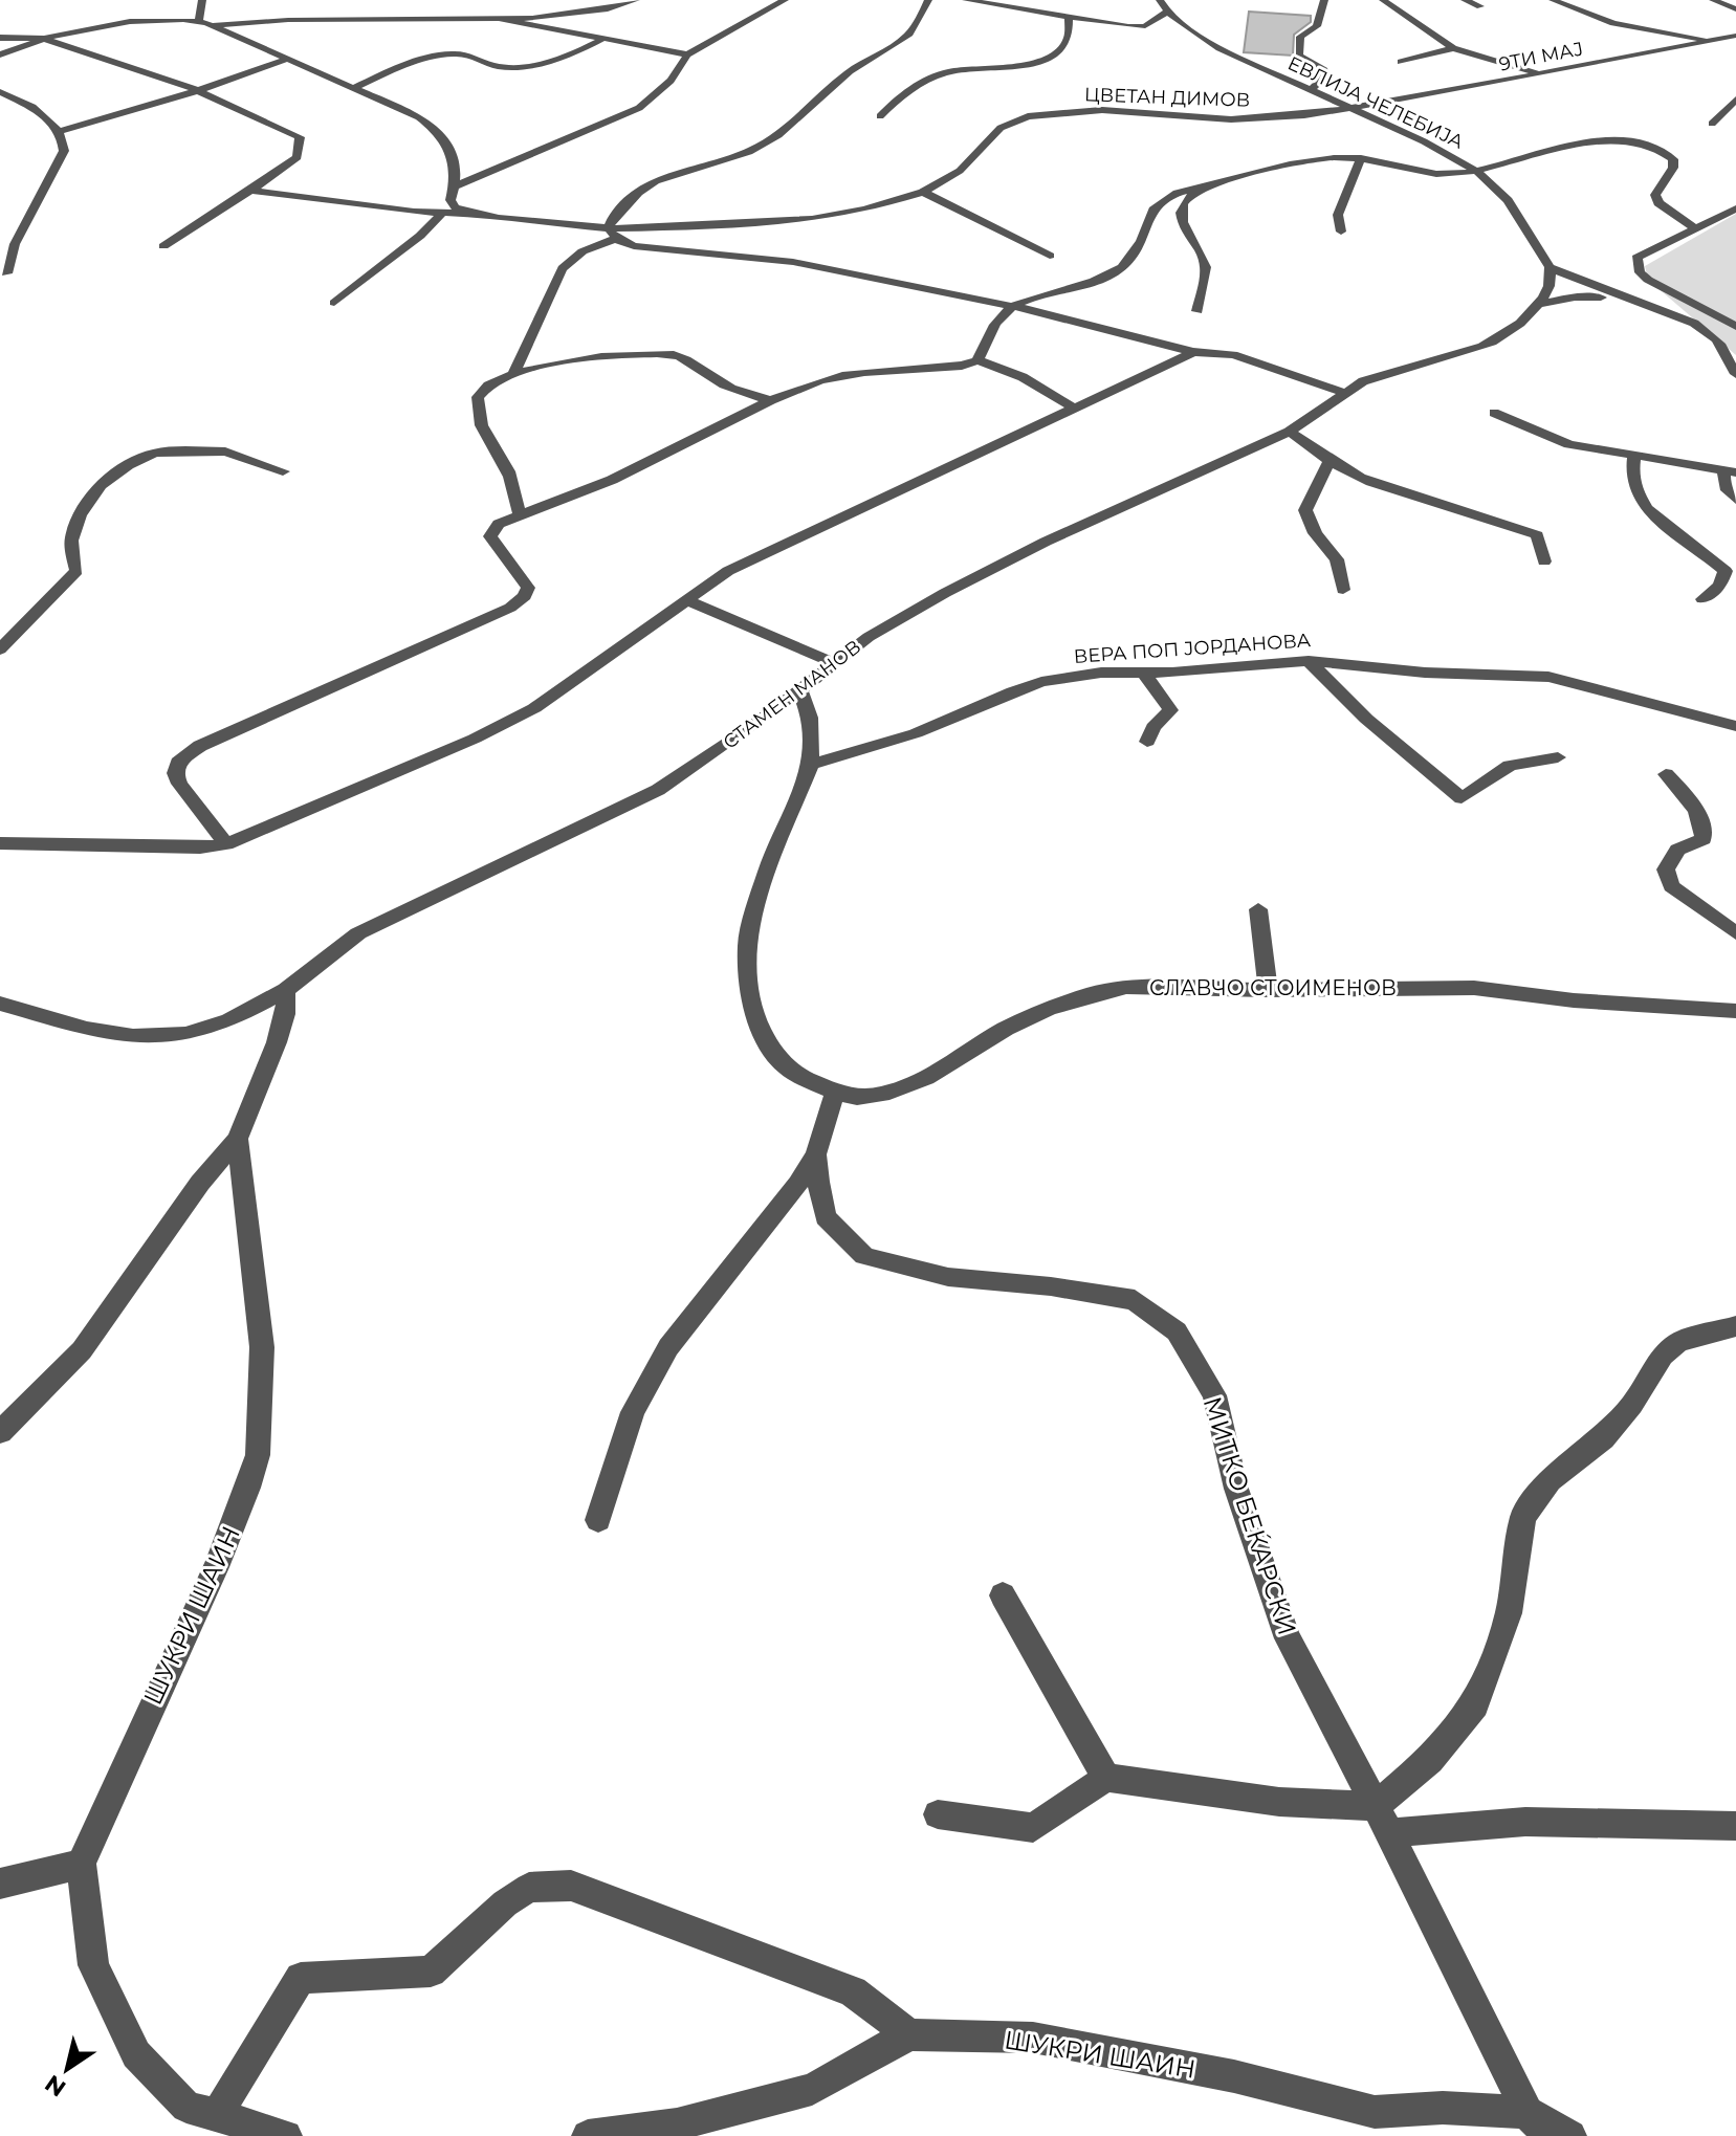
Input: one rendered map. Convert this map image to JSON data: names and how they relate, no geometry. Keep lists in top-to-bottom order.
{
  "streets": {
    "street": [
      "9ТИ МАЈ",
      "ЦВЕТАН ДИМОВ",
      "ЕВЛИЈА ЧЕЛЕБИЈА",
      "ВЕРА ПОП ЈОРДАНОВА",
      "СТАМЕН МАНОВ",
      "СЛАВЧО СТОИМЕНОВ",
      "МИТКО БЕЌАРСКИ",
      "ШУКРИ ШАИН"
    ]
  },
  "crossings": [
    ["9ТИ МАЈ", "ЦВЕТАН ДИМОВ"],
    ["9ТИ МАЈ", "ЕВЛИЈА ЧЕЛЕБИЈА"],
    ["ЦВЕТАН ДИМОВ", "ЕВЛИЈА ЧЕЛЕБИЈА"],
    ["ЕВЛИЈА ЧЕЛЕБИЈА", "СТАМЕН МАНОВ"],
    ["СТАМЕН МАНОВ", "ШУКРИ ШАИН"],
    ["СЛАВЧО СТОИМЕНОВ", "МИТКО БЕЌАРСКИ"],
    ["МИТКО БЕЌАРСКИ", "ШУКРИ ШАИН"]
  ],
  "north": "bottom left"
}
